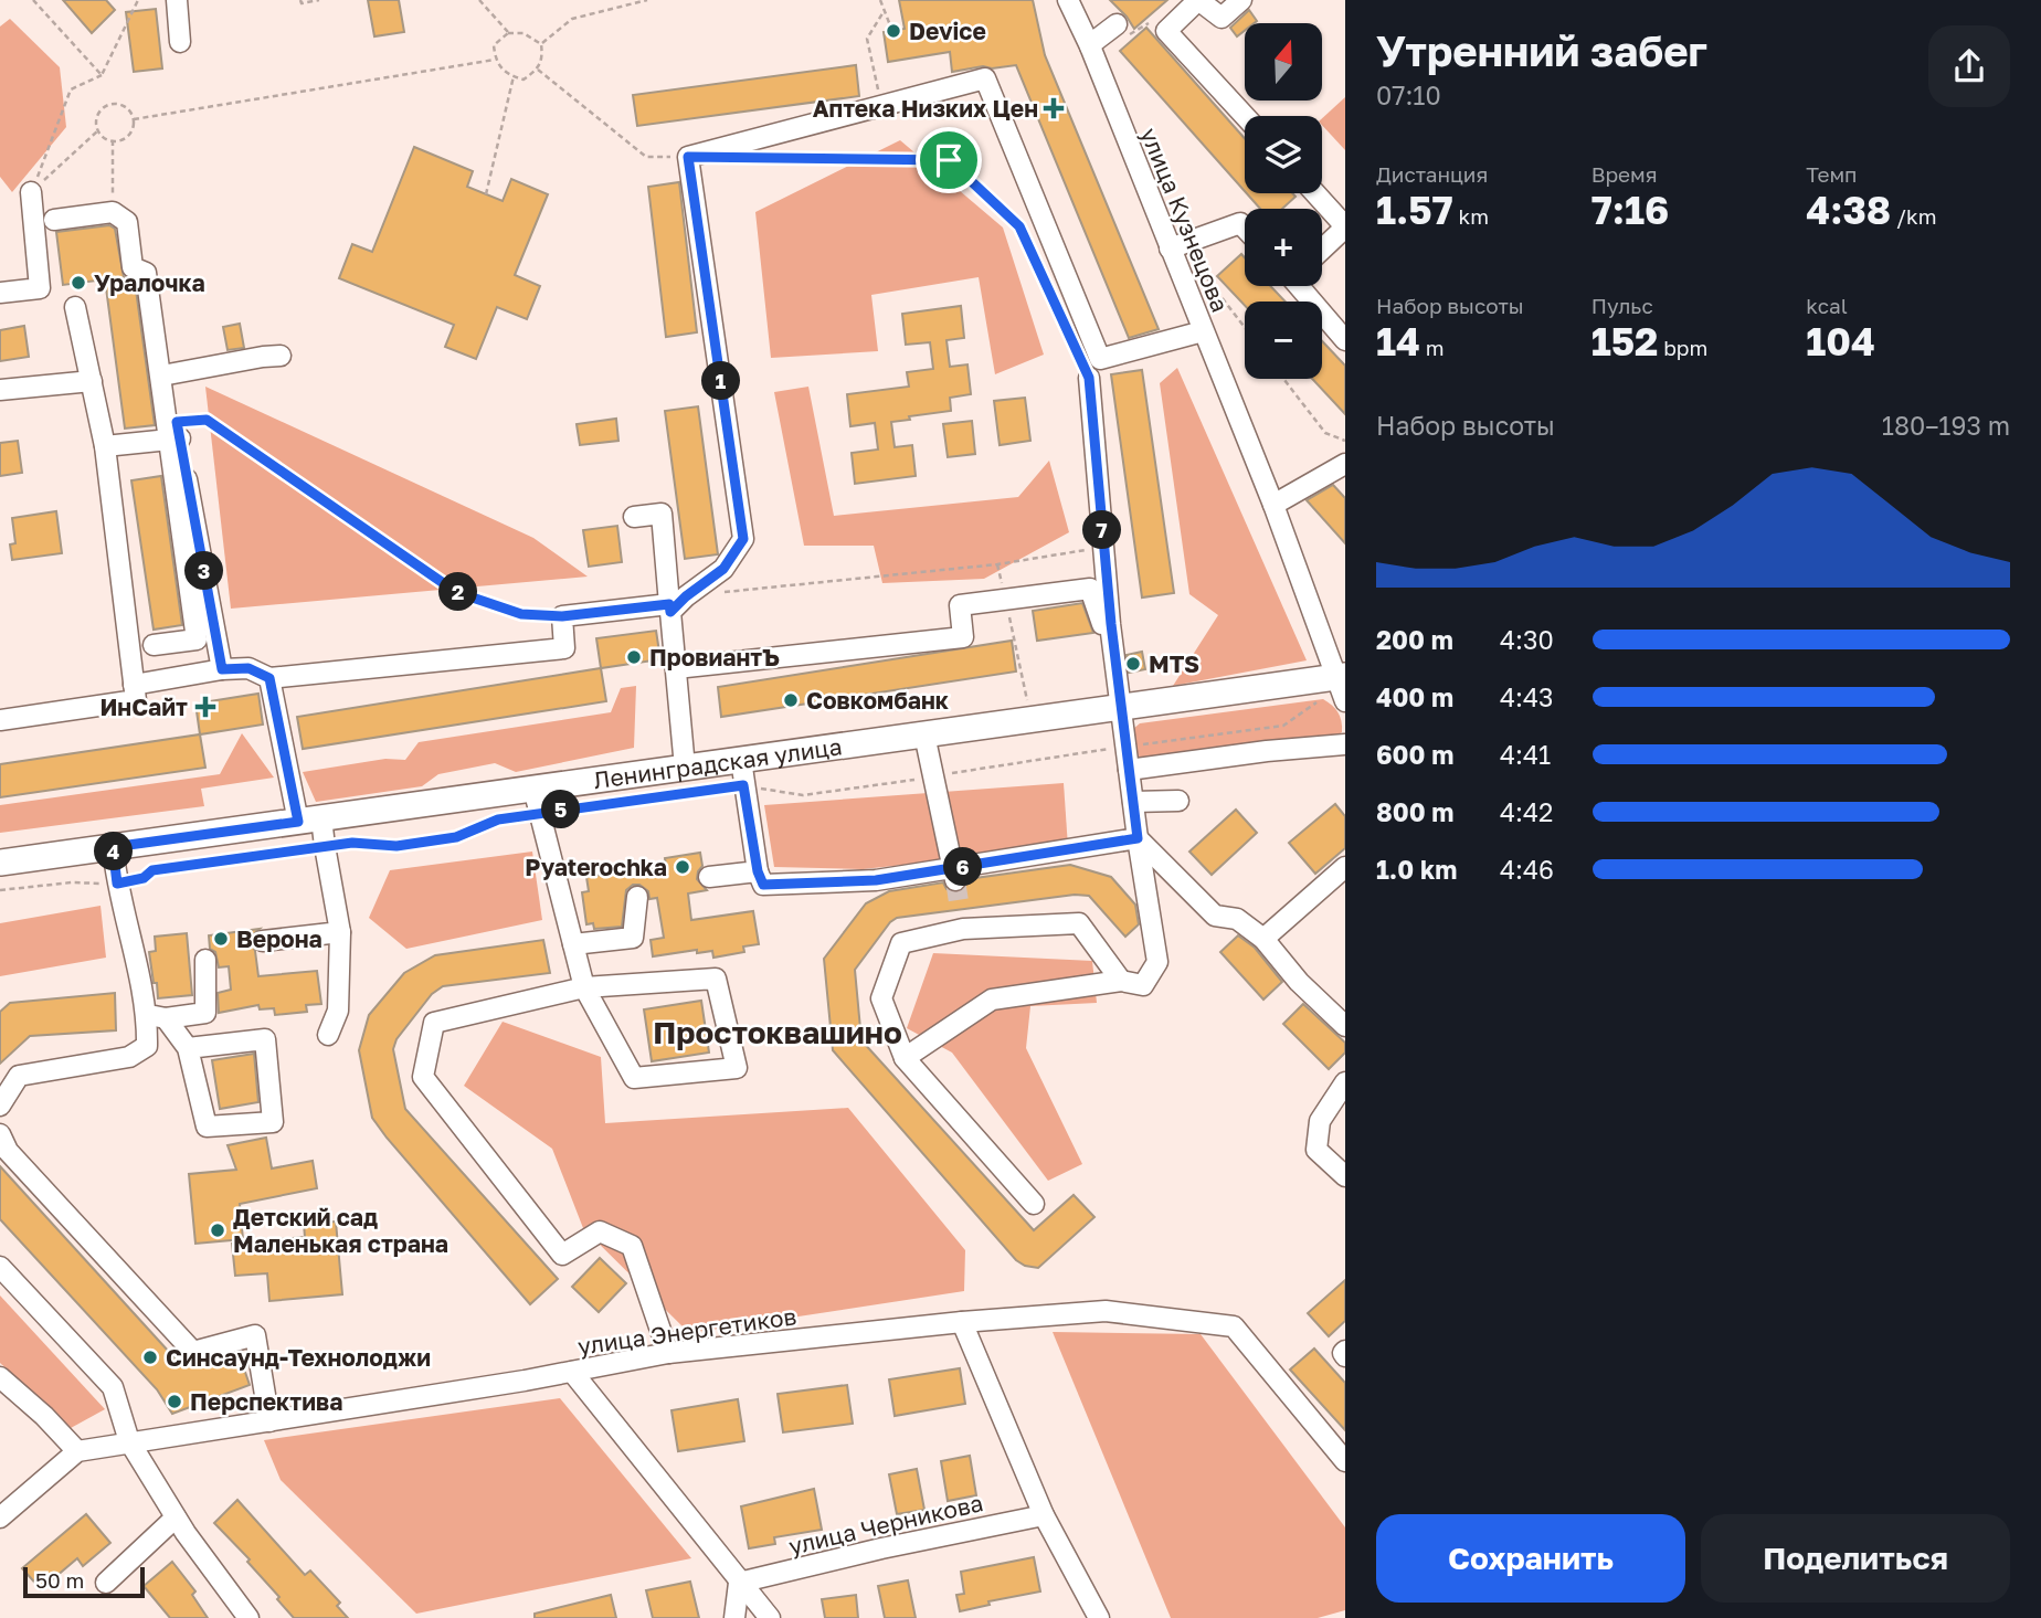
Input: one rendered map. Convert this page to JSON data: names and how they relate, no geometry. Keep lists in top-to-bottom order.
{
  "streets": {
    "main road": ["Ленинградская улица"],
    "street": ["улица Кузнецова", "улица Энергетиков", "улица Черникова"]
  },
  "crossings": [
    ["улица Кузнецова", "Ленинградская улица"]
  ],
  "districts": ["Простоквашино"],
  "places": {
    "other": [
      "Device",
      "Уралочка",
      "ПровиантЪ",
      "MTS",
      "Совкомбанк",
      "Pyaterochka",
      "Верона",
      "Детский сад Маленькая страна",
      "Синсаунд-Технолоджи",
      "Перспектива"
    ],
    "health": ["Аптека Низких Цен", "ИнСайт"]
  },
  "scale_bar": "50 m",
  "north": "top",
  "page": {
    "heading": ["Утренний забег", "07:10"],
    "map_buttons": ["+", "−"],
    "stats": [
      ["Дистанция", "1.57 km"],
      ["Время", "7:16"],
      ["Темп", "4:38 /km"],
      ["Набор высоты", "14 m"],
      ["Пульс", "152 bpm"],
      ["kcal", "104"]
    ],
    "pins": [
      "1",
      "7",
      "3",
      "2",
      "5",
      "4",
      "6"
    ],
    "chart": ["Набор высоты", "180–193 m"],
    "list": [
      {
        "name": "200 m",
        "note": "4:30"
      },
      {
        "name": "400 m",
        "note": "4:43"
      },
      {
        "name": "600 m",
        "note": "4:41"
      },
      {
        "name": "800 m",
        "note": "4:42"
      },
      {
        "name": "1.0 km",
        "note": "4:46"
      }
    ],
    "buttons": ["Сохранить", "Поделиться"],
    "scale": "50 m"
  }
}
